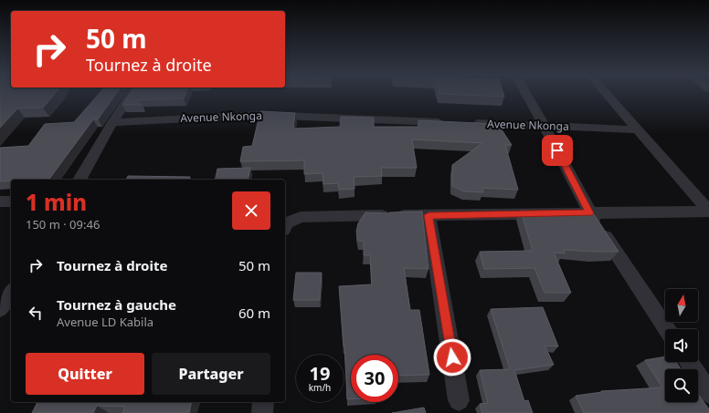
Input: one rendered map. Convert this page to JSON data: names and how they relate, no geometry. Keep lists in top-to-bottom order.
{
  "streets": {
    "street": ["Avenue Nkonga"]
  },
  "north": "top",
  "page": {
    "turn": ["50 m", "Tournez à droite"],
    "heading": ["1 min", "150 m · 09:46"],
    "list": [
      {
        "name": "Tournez à droite",
        "value": "50 m"
      },
      {
        "name": "Tournez à gauche",
        "note": "Avenue LD Kabila",
        "value": "60 m"
      }
    ],
    "buttons": ["Quitter", "Partager"],
    "speed": "19 km/h",
    "limit": "30"
  }
}
